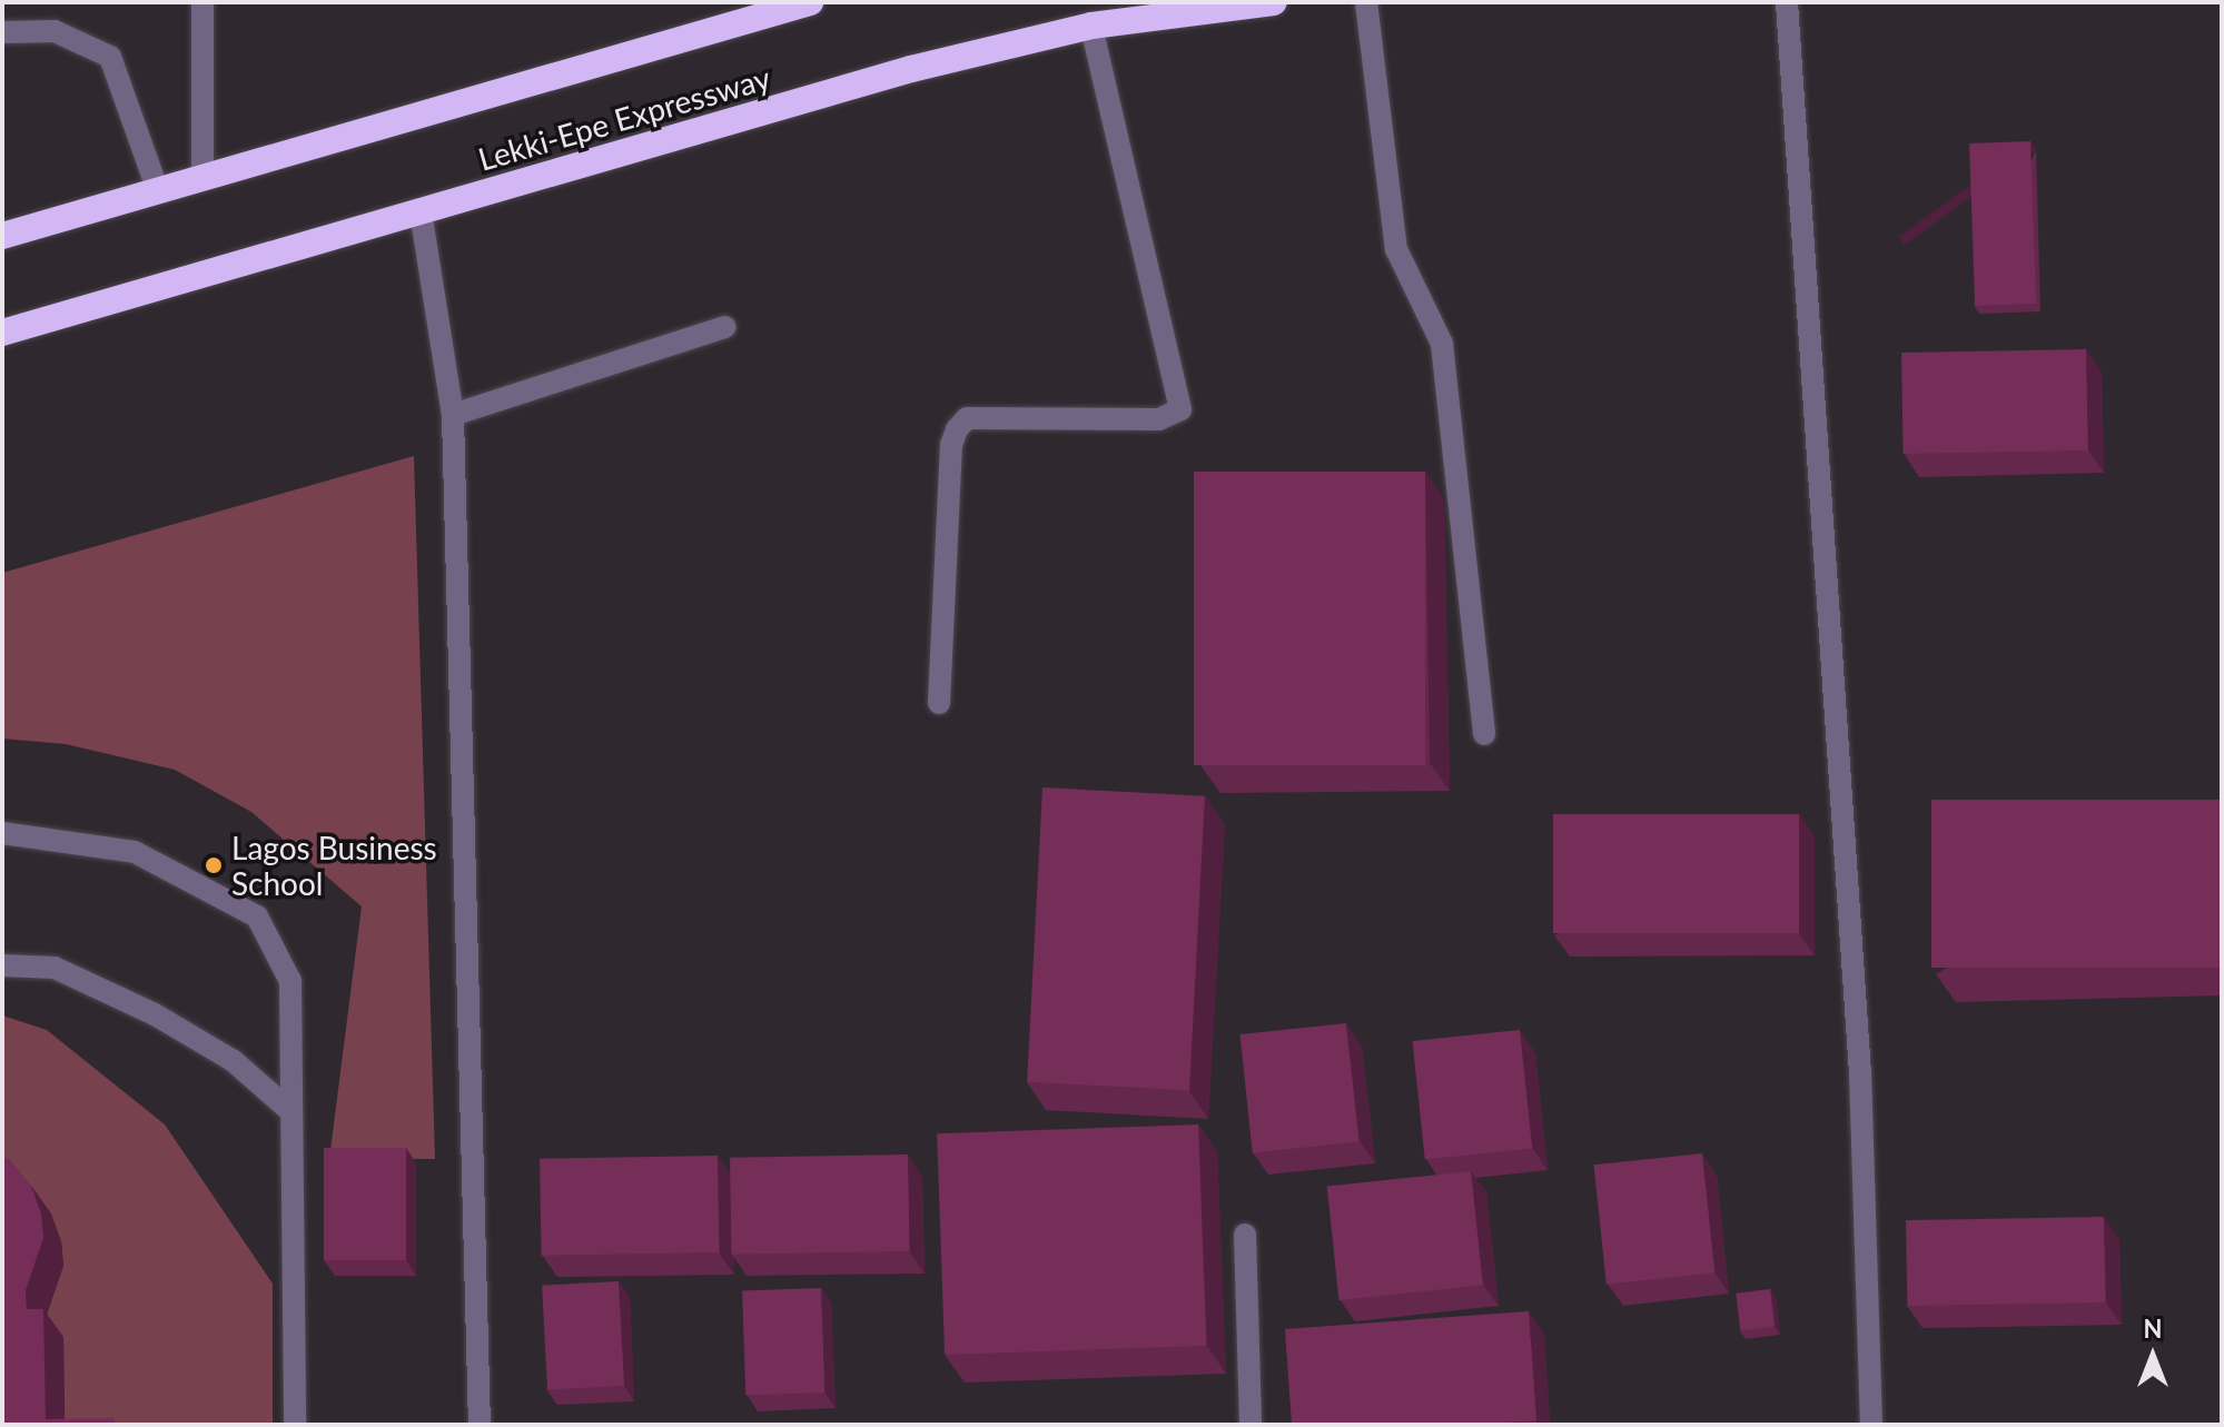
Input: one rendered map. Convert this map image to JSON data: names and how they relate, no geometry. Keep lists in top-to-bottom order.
{
  "streets": {
    "highway": ["Lekki-Epe Expressway"]
  },
  "places": ["Lagos Business School"],
  "north": "top"
}
